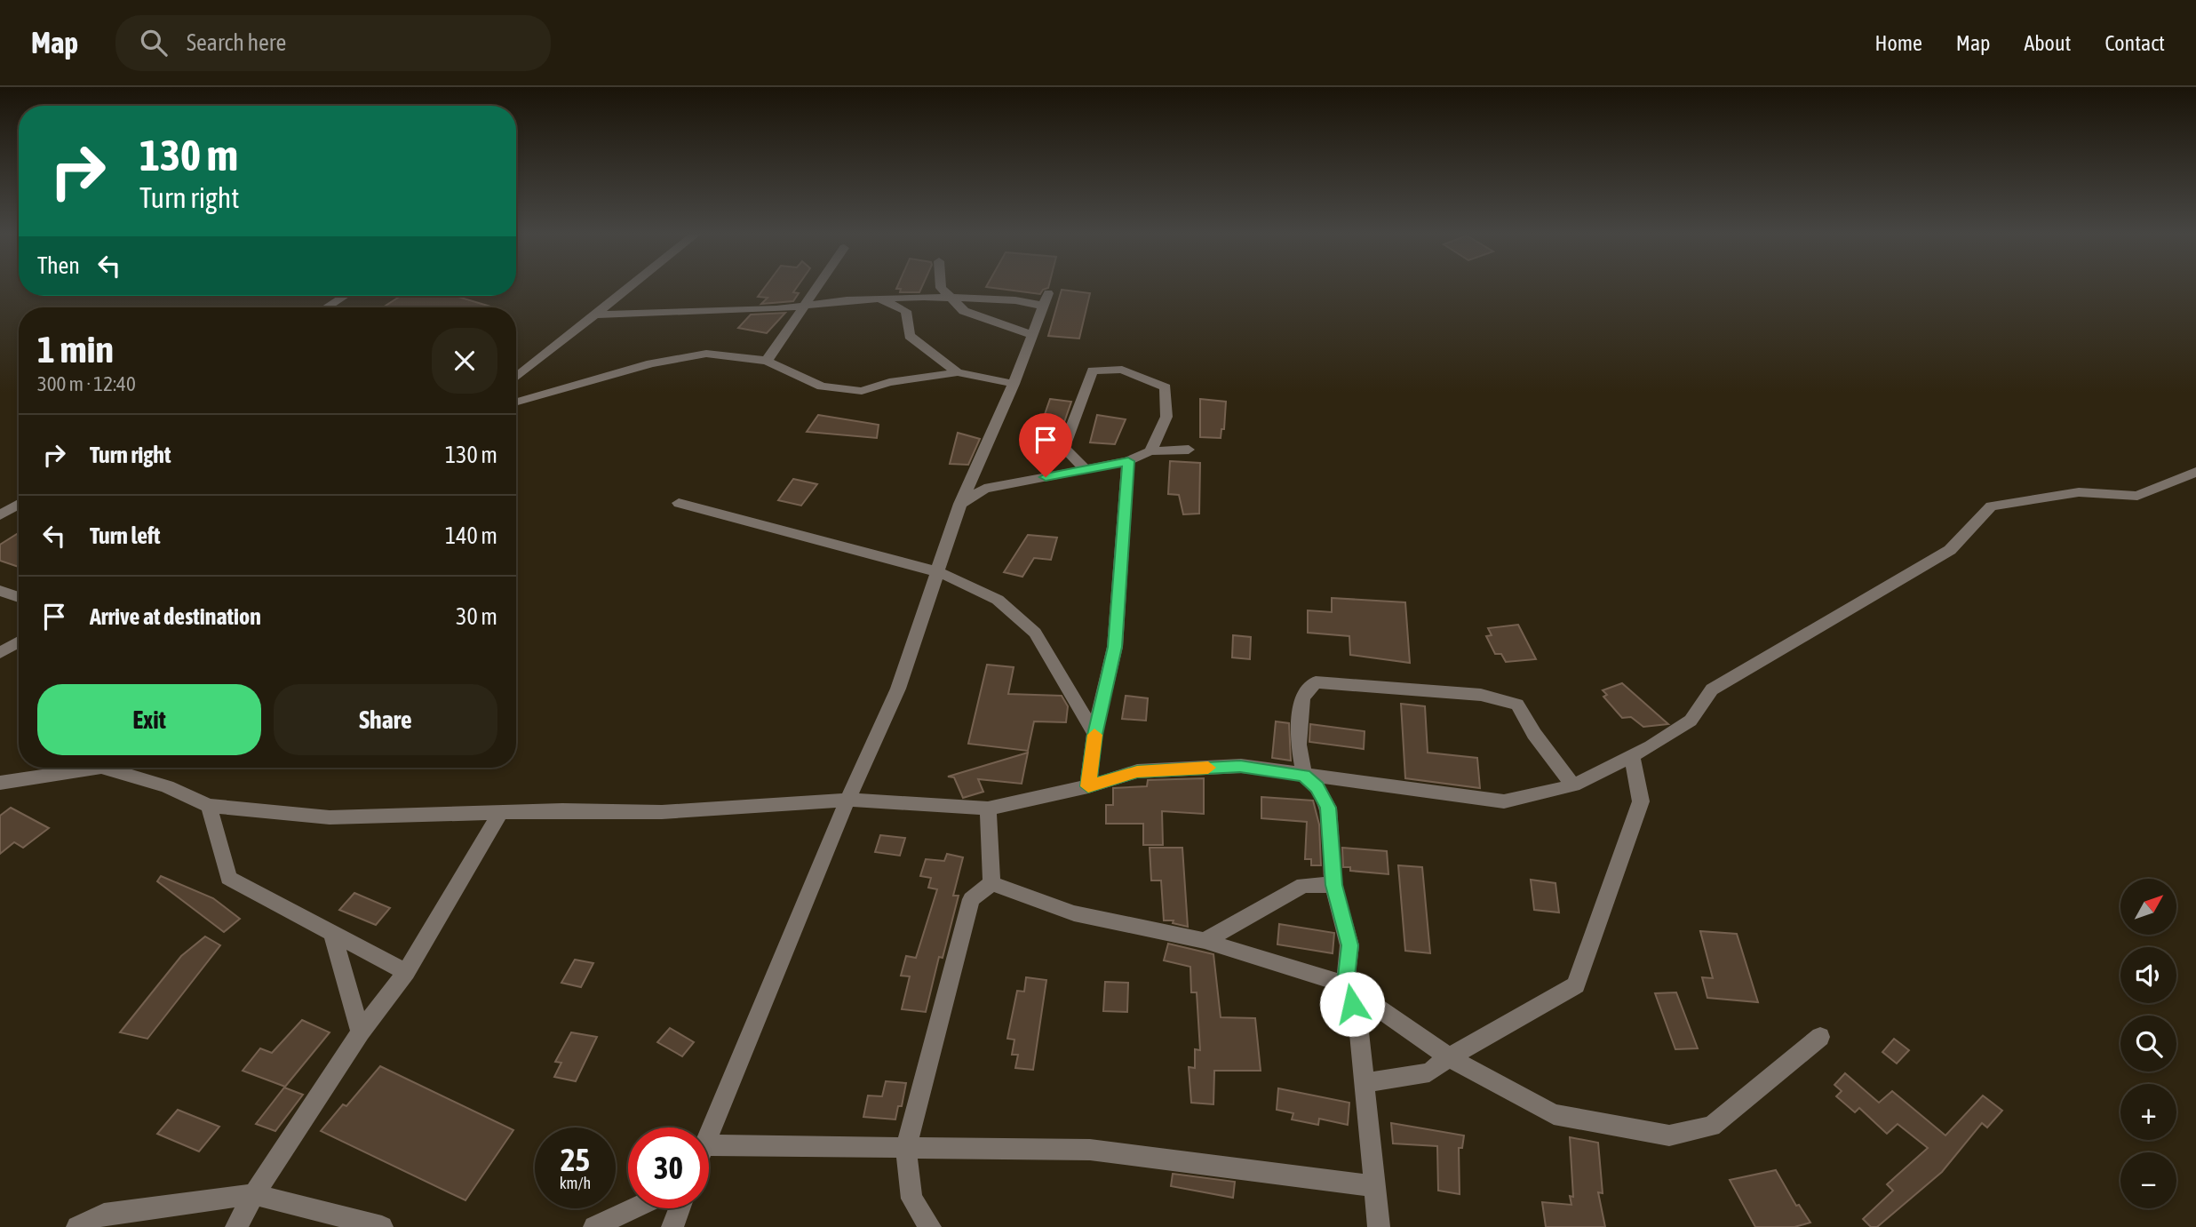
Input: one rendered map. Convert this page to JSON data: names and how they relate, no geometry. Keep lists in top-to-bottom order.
{
  "north": "top right",
  "page": {
    "header": "Map",
    "search": "Search here",
    "nav": [
      "Home",
      "Map",
      "About",
      "Contact"
    ],
    "turn": ["130 m", "Turn right"],
    "then": "Then",
    "heading": ["1 min", "300 m · 12:40"],
    "list": [
      {
        "name": "Turn right",
        "value": "130 m"
      },
      {
        "name": "Turn left",
        "value": "140 m"
      },
      {
        "name": "Arrive at destination",
        "value": "30 m"
      }
    ],
    "buttons": ["Exit", "Share"],
    "map_buttons": ["+", "−"],
    "speed": "25 km/h",
    "limit": "30"
  }
}
